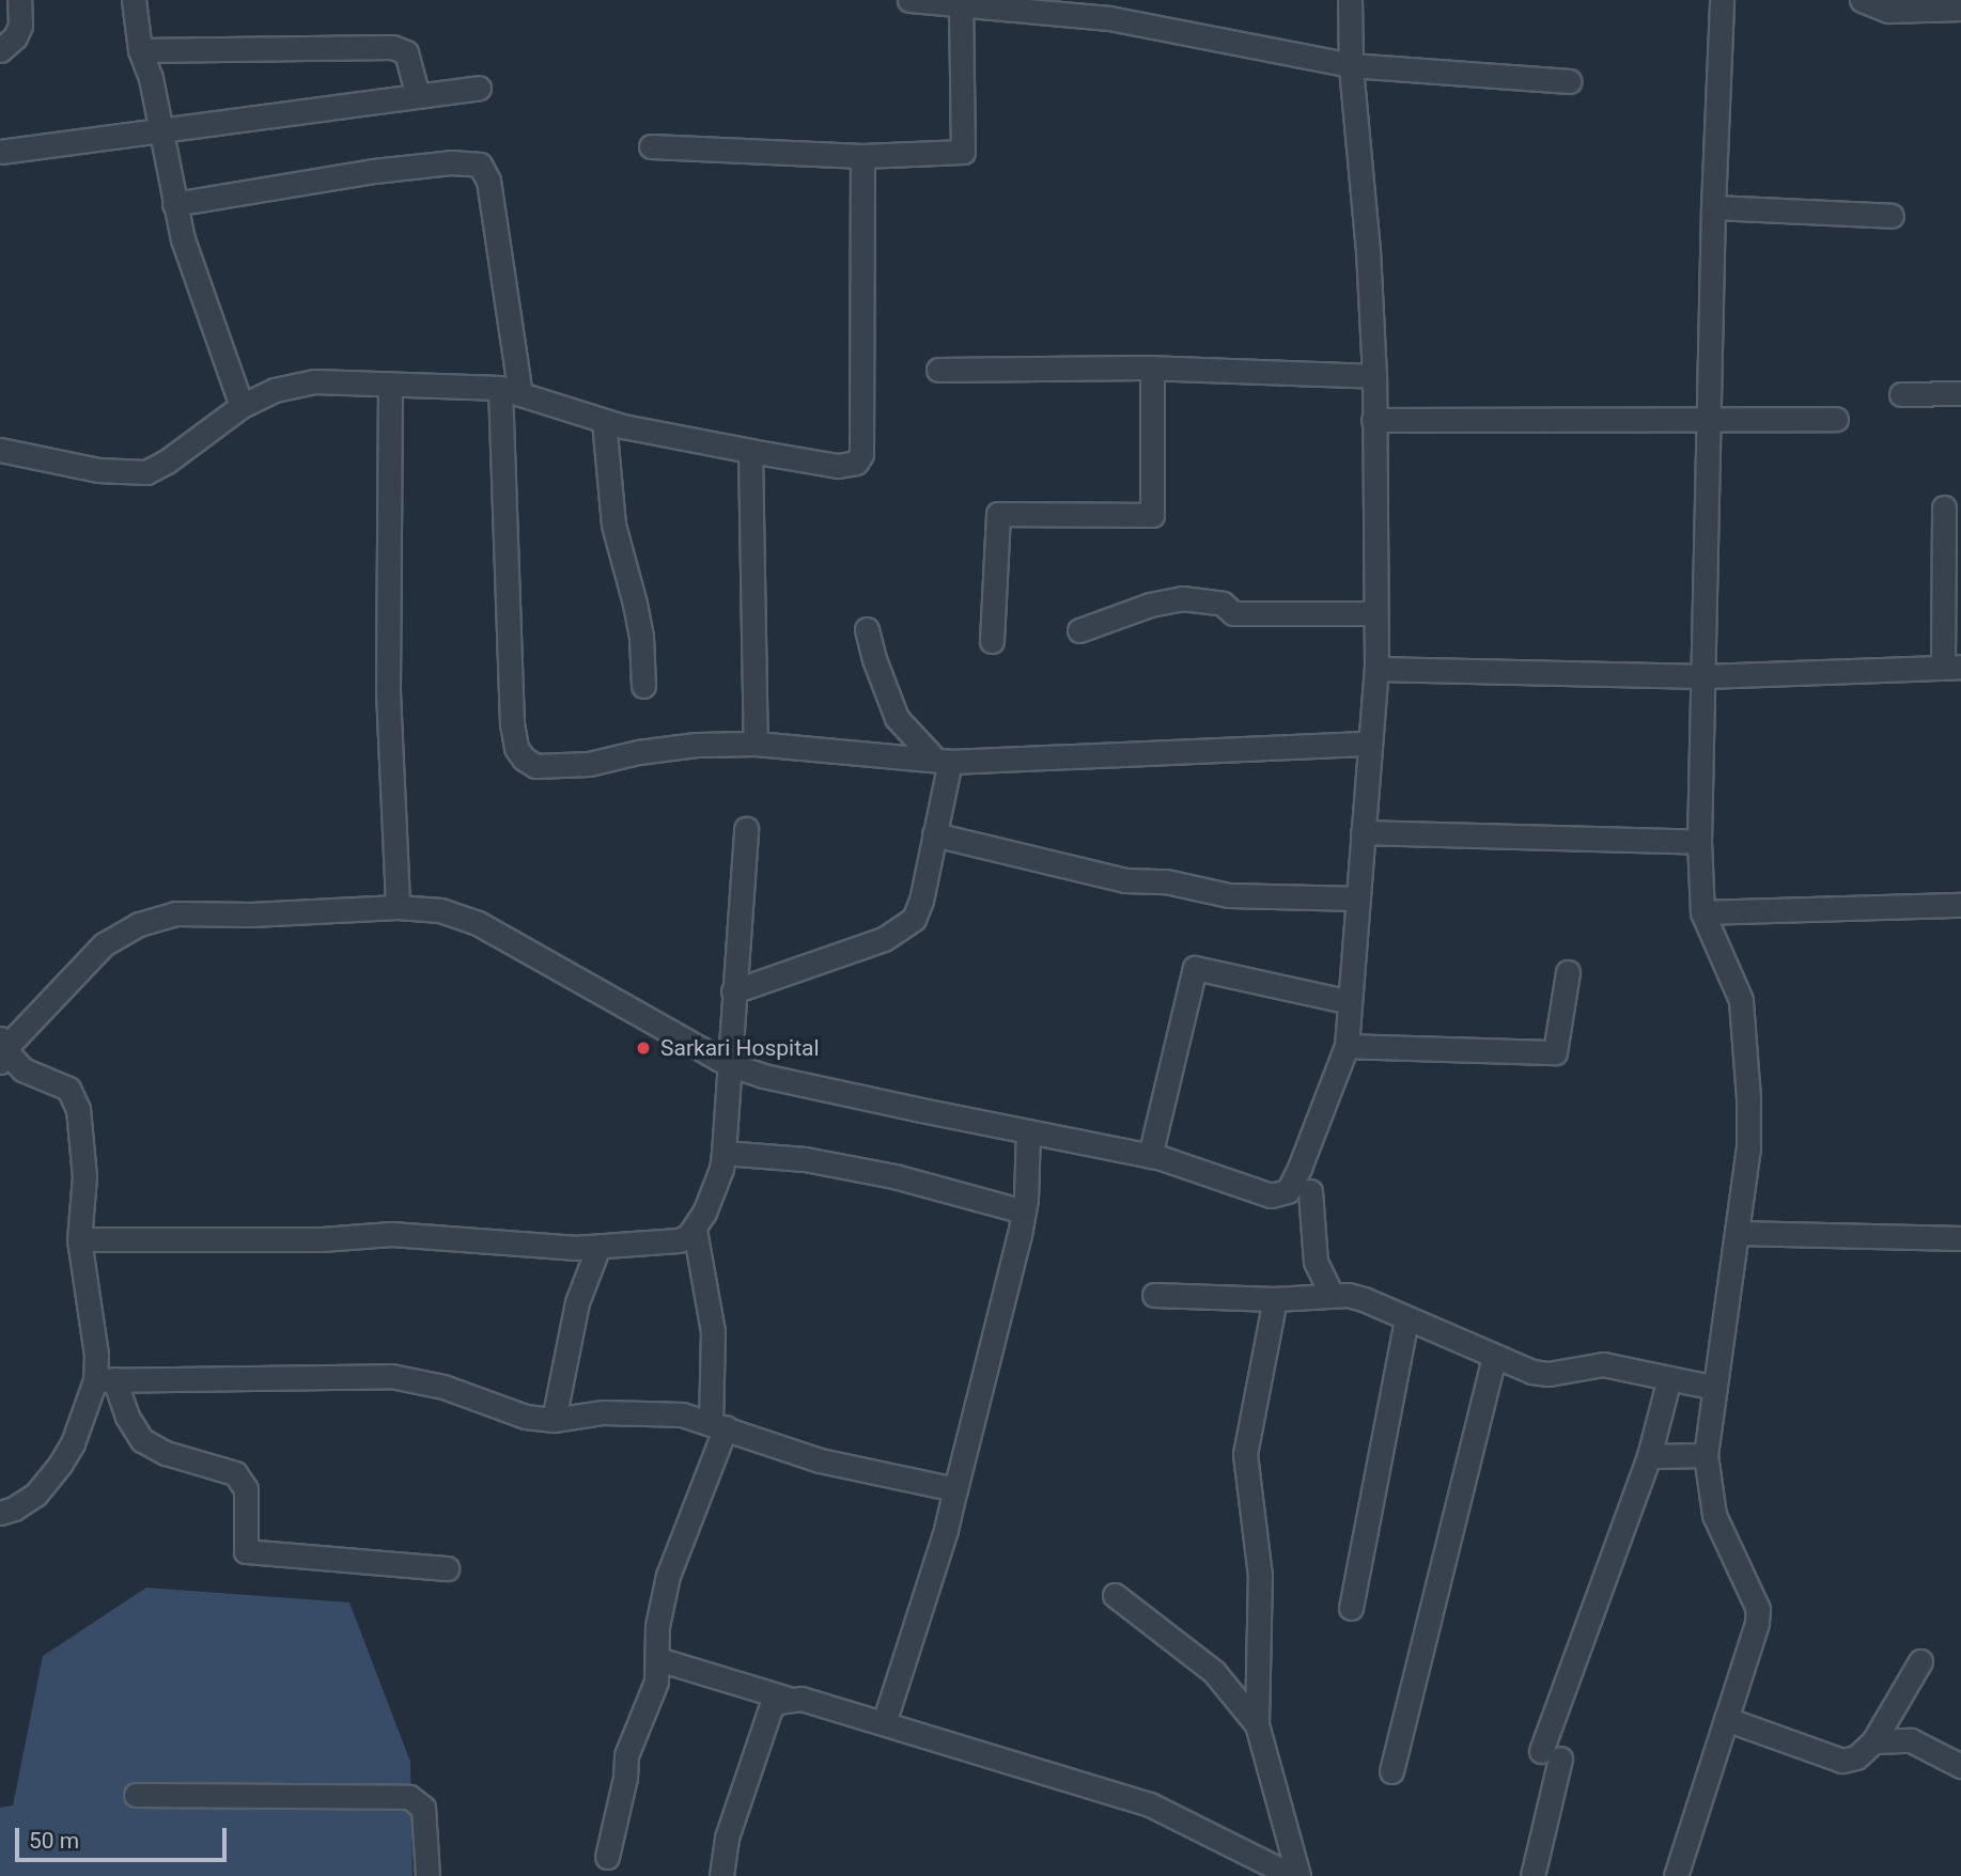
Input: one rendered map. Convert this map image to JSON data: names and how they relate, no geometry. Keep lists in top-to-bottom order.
{
  "places": ["Sarkari Hospital"],
  "scale_bar": "50 m"
}
